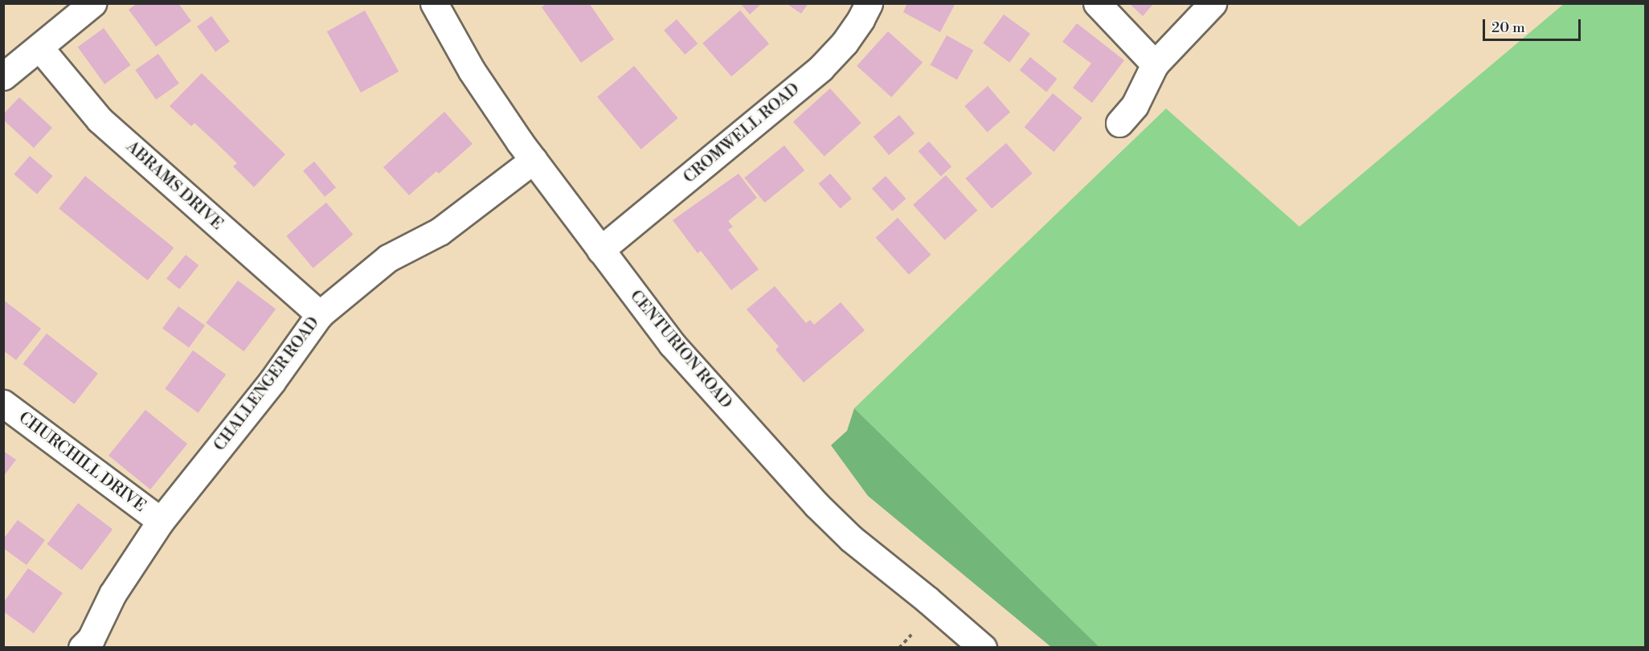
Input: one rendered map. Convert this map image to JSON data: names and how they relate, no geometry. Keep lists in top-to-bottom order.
{
  "streets": {
    "street": [
      "CROMWELL ROAD",
      "ABRAMS DRIVE",
      "CENTURION ROAD",
      "CHALLENGER ROAD",
      "CHURCHILL DRIVE"
    ]
  },
  "crossings": [
    ["CROMWELL ROAD", "CENTURION ROAD"],
    ["ABRAMS DRIVE", "CHALLENGER ROAD"],
    ["CENTURION ROAD", "CHALLENGER ROAD"],
    ["CHALLENGER ROAD", "CHURCHILL DRIVE"]
  ],
  "scale_bar": "20 m"
}
